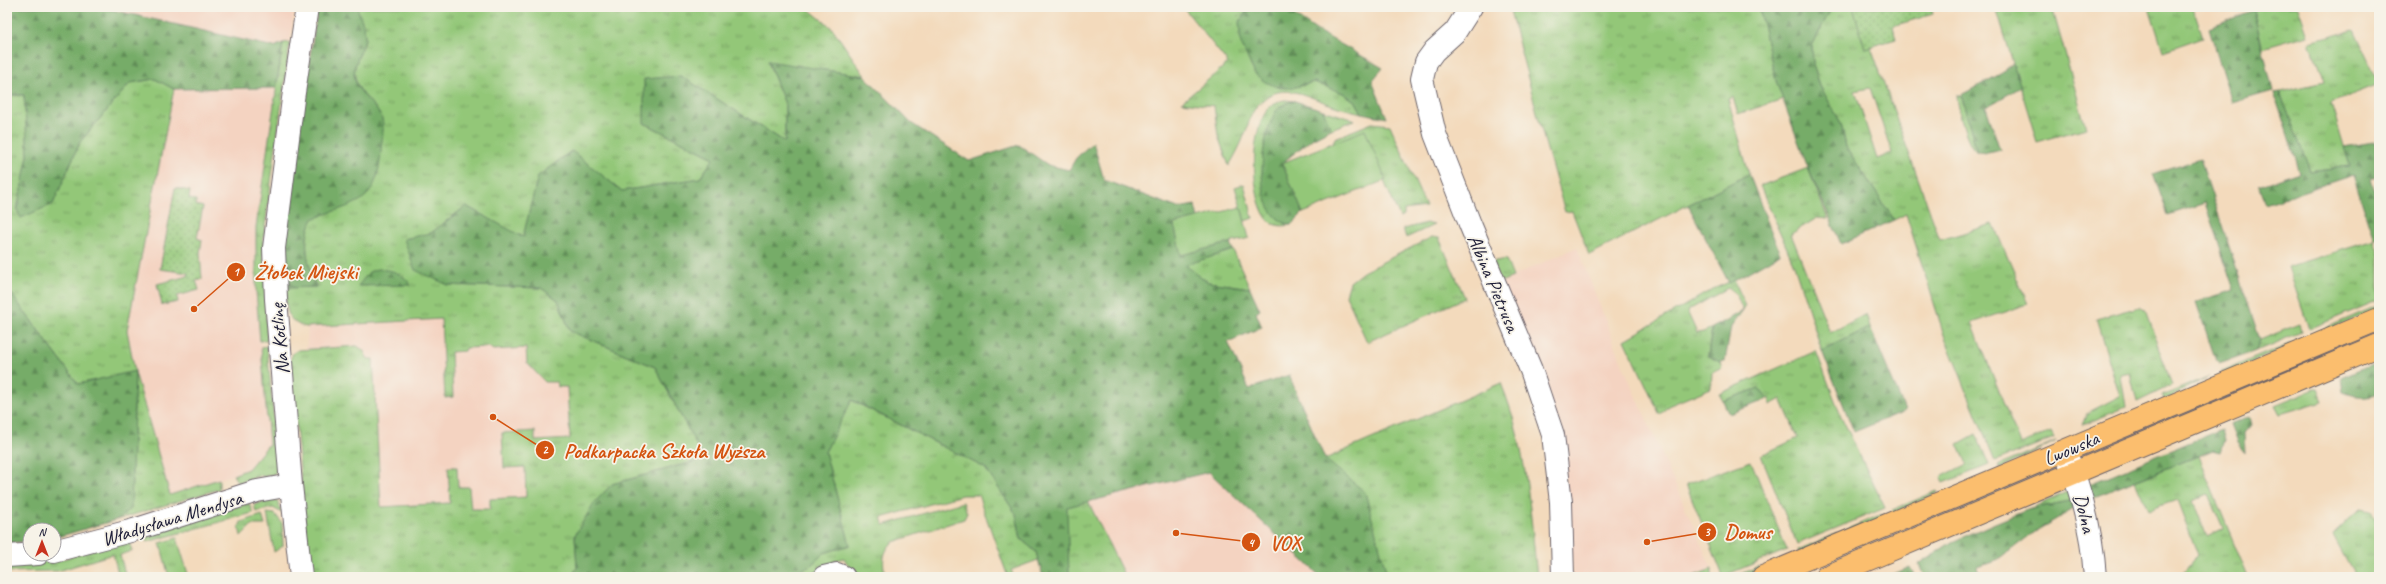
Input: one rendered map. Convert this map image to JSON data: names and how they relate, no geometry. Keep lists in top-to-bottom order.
{
  "streets": {
    "main road": ["Lwowska"],
    "street": [
      "Albina Pietrusa",
      "Na Kotlinę",
      "Dolna",
      "Władysława Mendysa"
    ]
  },
  "crossings": [
    ["Na Kotlinę", "Władysława Mendysa"],
    ["Lwowska", "Dolna"]
  ],
  "places": [
    "Żłobek Miejski",
    "Podkarpacka Szkoła Wyższa",
    "VOX",
    "Domus"
  ],
  "north": "top"
}
